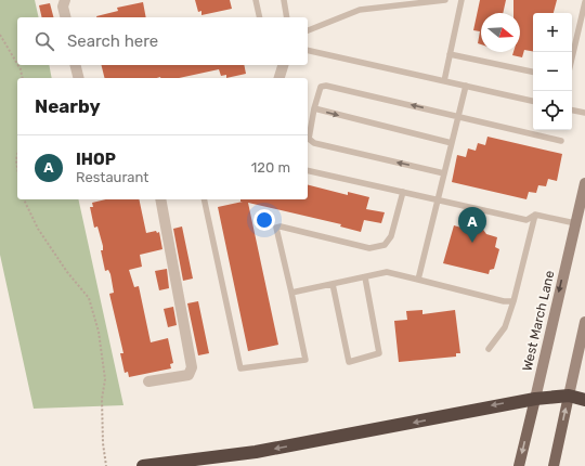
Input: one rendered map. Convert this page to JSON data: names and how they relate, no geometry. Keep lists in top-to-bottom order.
{
  "streets": {
    "main road": ["West March Lane"]
  },
  "north": "right",
  "page": {
    "map_buttons": ["+", "−"],
    "search": "Search here",
    "heading": "Nearby",
    "list": [
      {
        "mark": "A",
        "name": "IHOP",
        "note": "Restaurant",
        "value": "120 m"
      }
    ],
    "pins": "A"
  }
}
